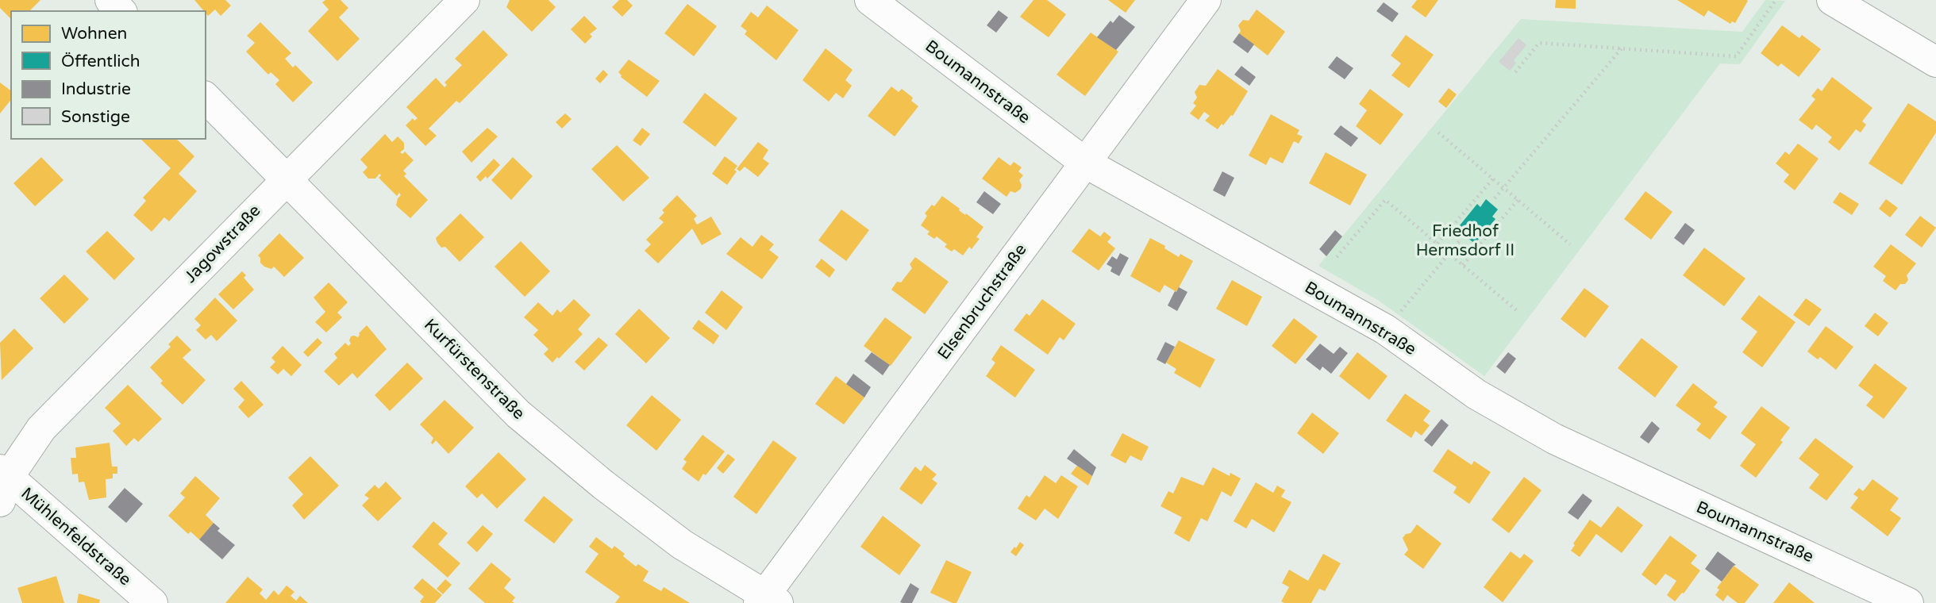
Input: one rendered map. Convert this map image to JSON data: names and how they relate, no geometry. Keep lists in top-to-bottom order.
{
  "streets": {
    "street": [
      "Boumannstraße",
      "Jagowstraße",
      "Elsenbruchstraße",
      "Kurfürstenstraße",
      "Mühlenfeldstraße"
    ]
  },
  "crossings": [
    ["Boumannstraße", "Elsenbruchstraße"],
    ["Jagowstraße", "Kurfürstenstraße"],
    ["Jagowstraße", "Mühlenfeldstraße"],
    ["Elsenbruchstraße", "Kurfürstenstraße"]
  ],
  "parks": ["Friedhof Hermsdorf II"],
  "legend": [
    "Wohnen",
    "Öffentlich",
    "Industrie",
    "Sonstige"
  ]
}
